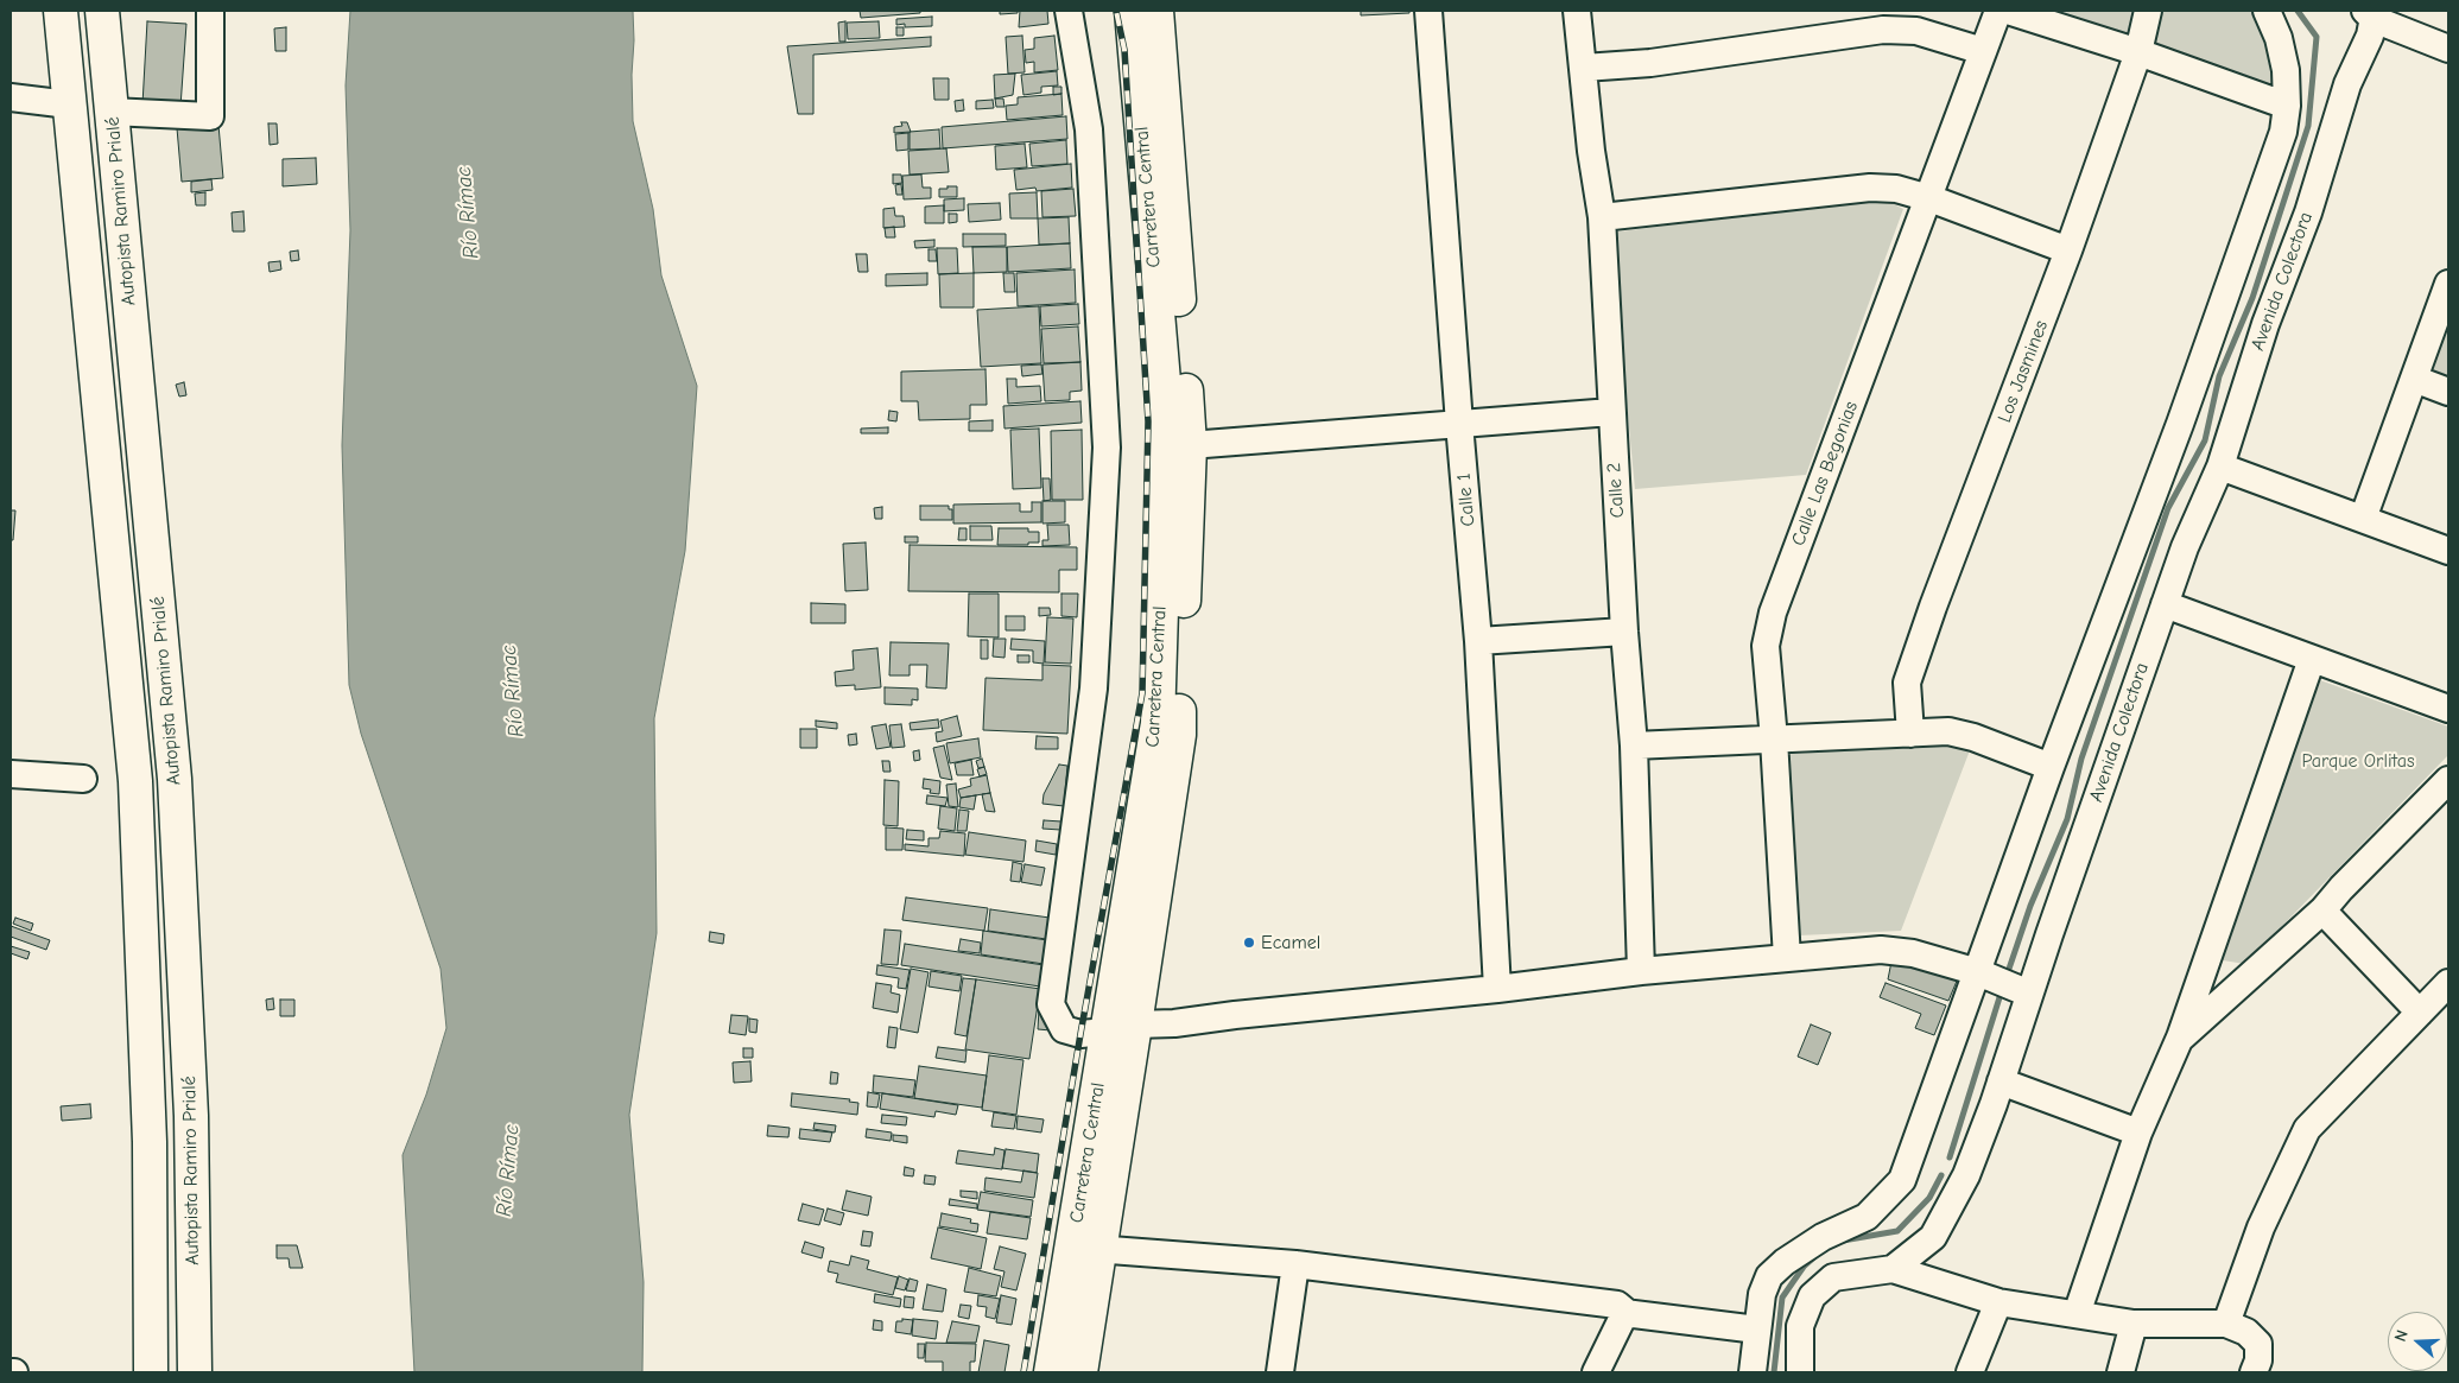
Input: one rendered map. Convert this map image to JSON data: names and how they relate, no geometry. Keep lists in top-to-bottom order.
{
  "streets": {
    "highway": ["Carretera Central", "Autopista Ramiro Prialé"],
    "street": [
      "Avenida Colectora",
      "Los Jasmines",
      "Calle Las Begonias",
      "Calle 2",
      "Calle 1"
    ]
  },
  "water": ["Río Rímac"],
  "parks": ["Parque Orlitas"],
  "places": ["Ecamel"],
  "north": "left"
}
